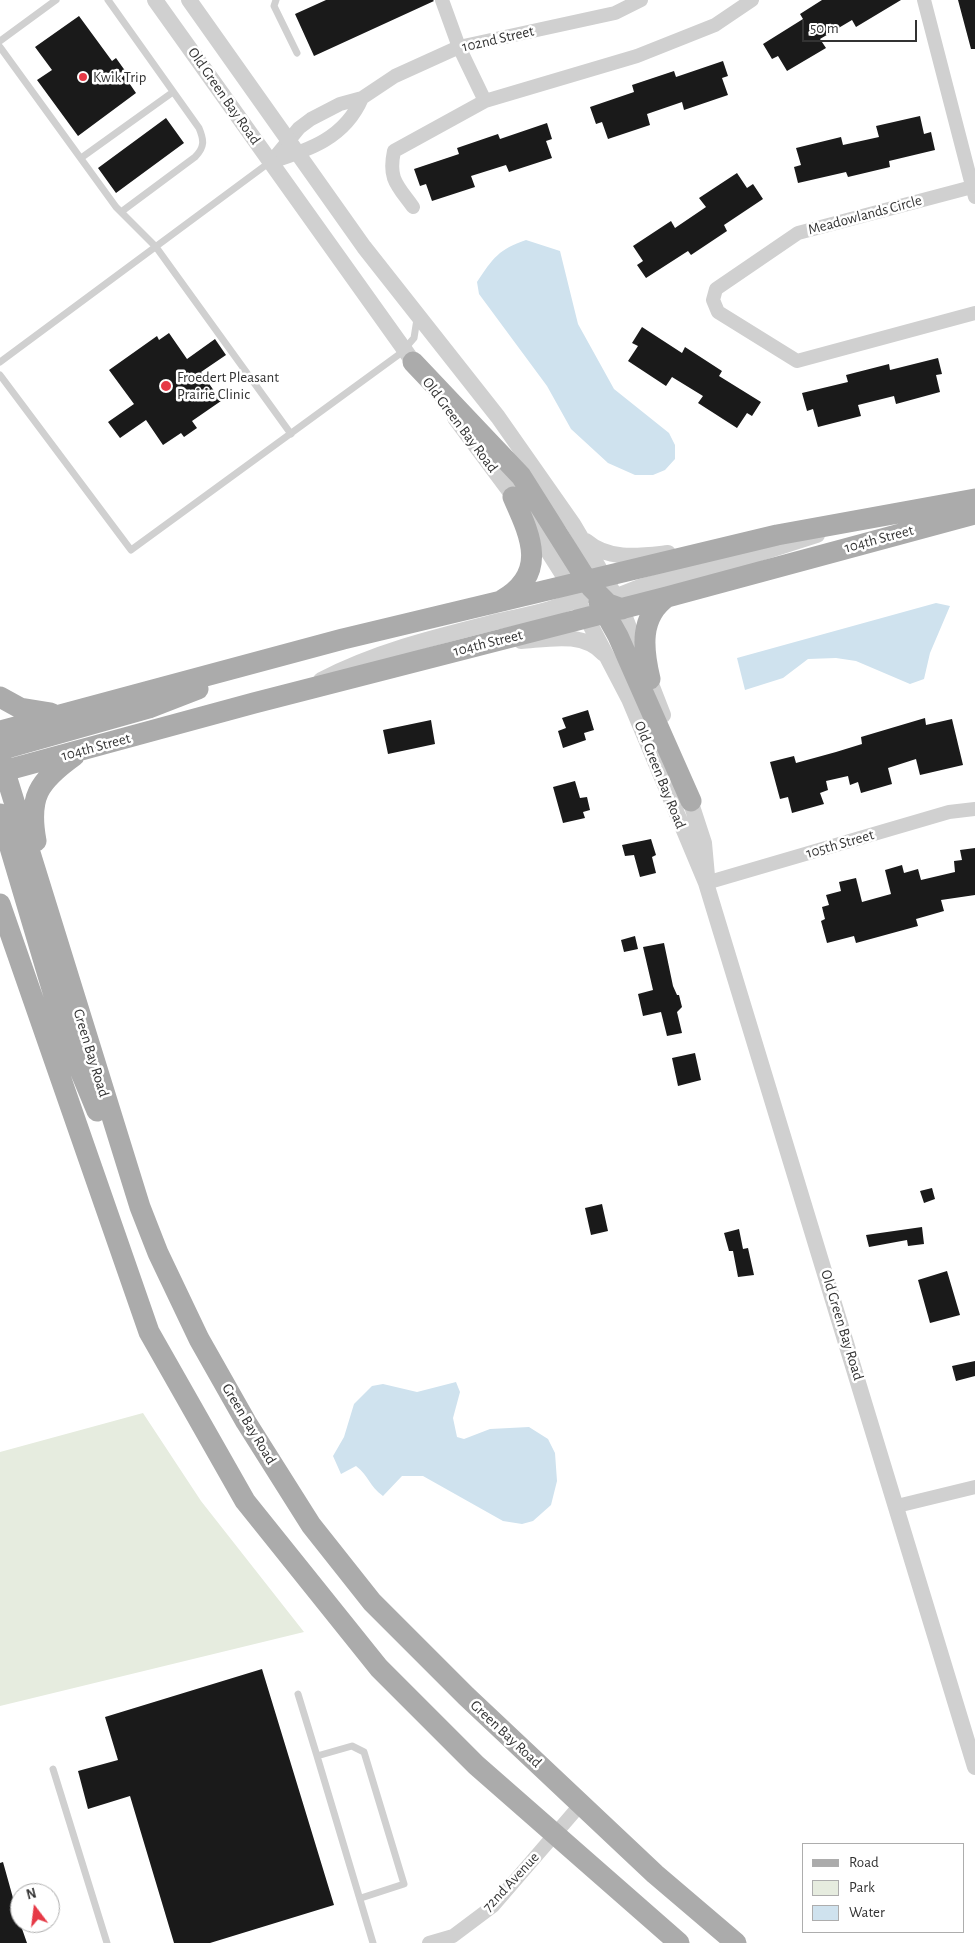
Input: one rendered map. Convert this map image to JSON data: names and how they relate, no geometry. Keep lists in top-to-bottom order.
{
  "streets": {
    "main road": ["104th Street", "Green Bay Road"],
    "street": [
      "102nd Street",
      "Old Green Bay Road",
      "Meadowlands Circle",
      "105th Street",
      "72nd Avenue"
    ]
  },
  "crossings": [
    ["102nd Street", "Old Green Bay Road"],
    ["Old Green Bay Road", "104th Street"],
    ["Old Green Bay Road", "105th Street"],
    ["104th Street", "Green Bay Road"],
    ["Green Bay Road", "72nd Avenue"]
  ],
  "places": ["Kwik Trip", "Froedert Pleasant Prairie Clinic"],
  "legend": ["Road", "Park", "Water"],
  "scale_bar": "50 m",
  "north": "top"
}
